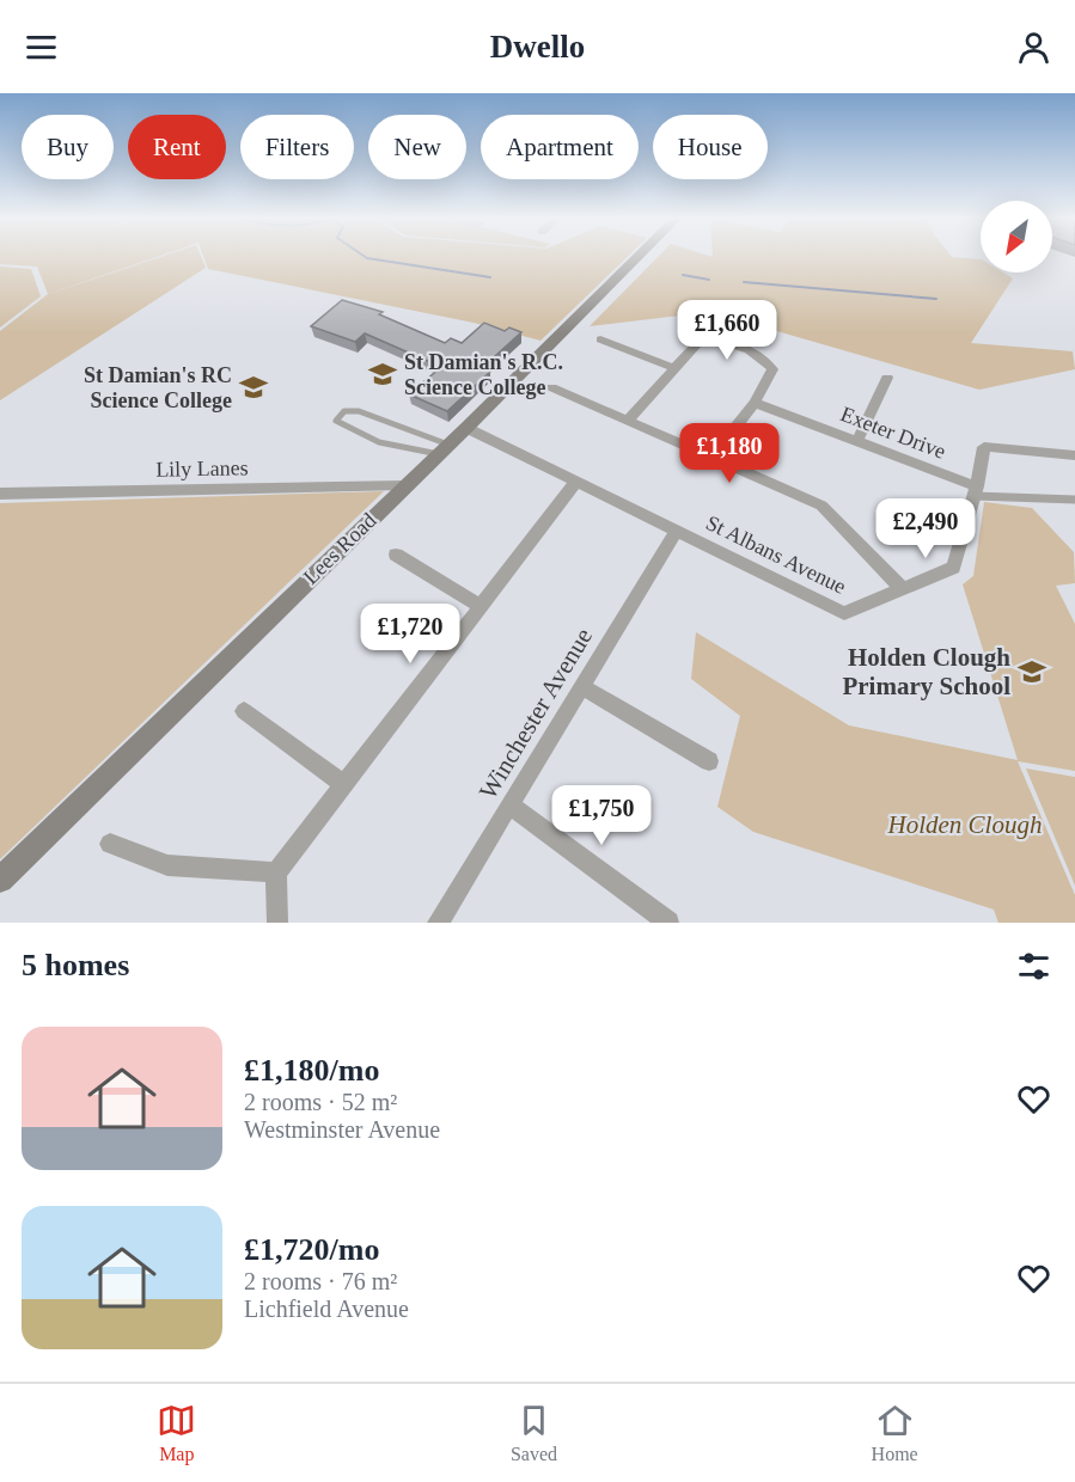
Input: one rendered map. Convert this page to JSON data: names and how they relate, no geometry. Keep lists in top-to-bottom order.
{
  "streets": {
    "main road": ["Lees Road"],
    "street": [
      "Exeter Drive",
      "Lily Lanes",
      "St Albans Avenue",
      "Winchester Avenue"
    ]
  },
  "crossings": [
    ["Exeter Drive", "St Albans Avenue"],
    ["Lily Lanes", "Lees Road"],
    ["Lees Road", "St Albans Avenue"],
    ["St Albans Avenue", "Winchester Avenue"]
  ],
  "parks": ["Holden Clough"],
  "places": {
    "school or university": ["St Damian's R.C. Science College", "St Damian's RC Science College", "Holden Clough Primary School"]
  },
  "north": "bottom left",
  "page": {
    "header": "Dwello",
    "chip": [
      "Buy",
      "Rent",
      "Filters",
      "New",
      "Apartment",
      "House"
    ],
    "price": [
      "£1,660",
      "£1,180",
      "£2,490",
      "£1,720",
      "£1,750"
    ],
    "heading": "5 homes",
    "list": [
      {
        "name": "£1,180/mo",
        "note": "2 rooms · 52 m² · Westminster Avenue"
      },
      {
        "name": "£1,720/mo",
        "note": "2 rooms · 76 m² · Lichfield Avenue"
      }
    ],
    "tabs": ["Map", "Saved", "Home"]
  }
}
